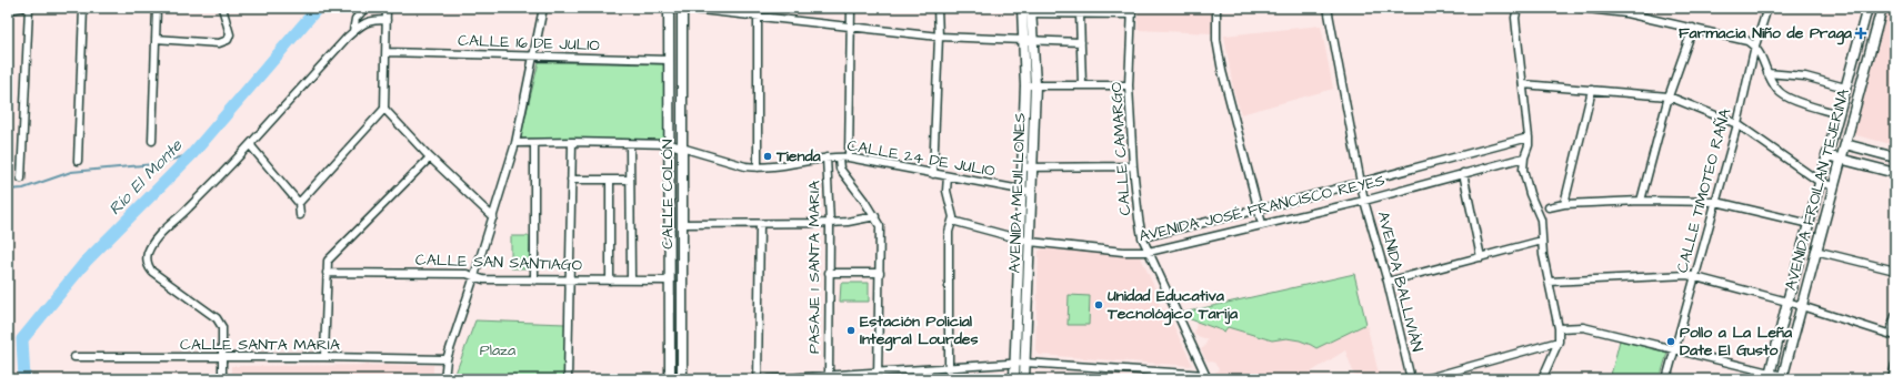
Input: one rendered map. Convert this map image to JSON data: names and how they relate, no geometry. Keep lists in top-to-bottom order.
{
  "streets": {
    "street": [
      "CALLE 16 DE JULIO",
      "CALLE CAMARGO",
      "CALLE 24 DE JULIO",
      "AVENIDA FROILAN TEJERINA",
      "CALLE TIMOTEO RAÑA",
      "AVENIDA MEJILLONES",
      "CALLE COLÓN",
      "AVENIDA JOSÉ FRANCISCO REYES",
      "CALLE SAN SANTIAGO",
      "PASAJE 1 SANTA MARIA",
      "AVENIDA BALLIVIÁN",
      "CALLE SANTA MARIA"
    ]
  },
  "crossings": [
    ["CALLE 16 DE JULIO", "CALLE COLÓN"],
    ["CALLE CAMARGO", "AVENIDA JOSÉ FRANCISCO REYES"],
    ["CALLE 24 DE JULIO", "AVENIDA MEJILLONES"],
    ["CALLE 24 DE JULIO", "CALLE COLÓN"],
    ["CALLE 24 DE JULIO", "PASAJE 1 SANTA MARIA"],
    ["AVENIDA MEJILLONES", "AVENIDA JOSÉ FRANCISCO REYES"],
    ["CALLE COLÓN", "CALLE SAN SANTIAGO"],
    ["AVENIDA JOSÉ FRANCISCO REYES", "AVENIDA BALLIVIÁN"]
  ],
  "water": ["Río El Monte"],
  "parks": ["Plaza"],
  "places": {
    "health": ["Farmacia Niño de Praga"],
    "other": [
      "Tienda",
      "Unidad Educativa Tecnológico Tarija",
      "Estación Policial Integral Lourdes",
      "Pollo a La Leña Date El Gusto"
    ]
  }
}
